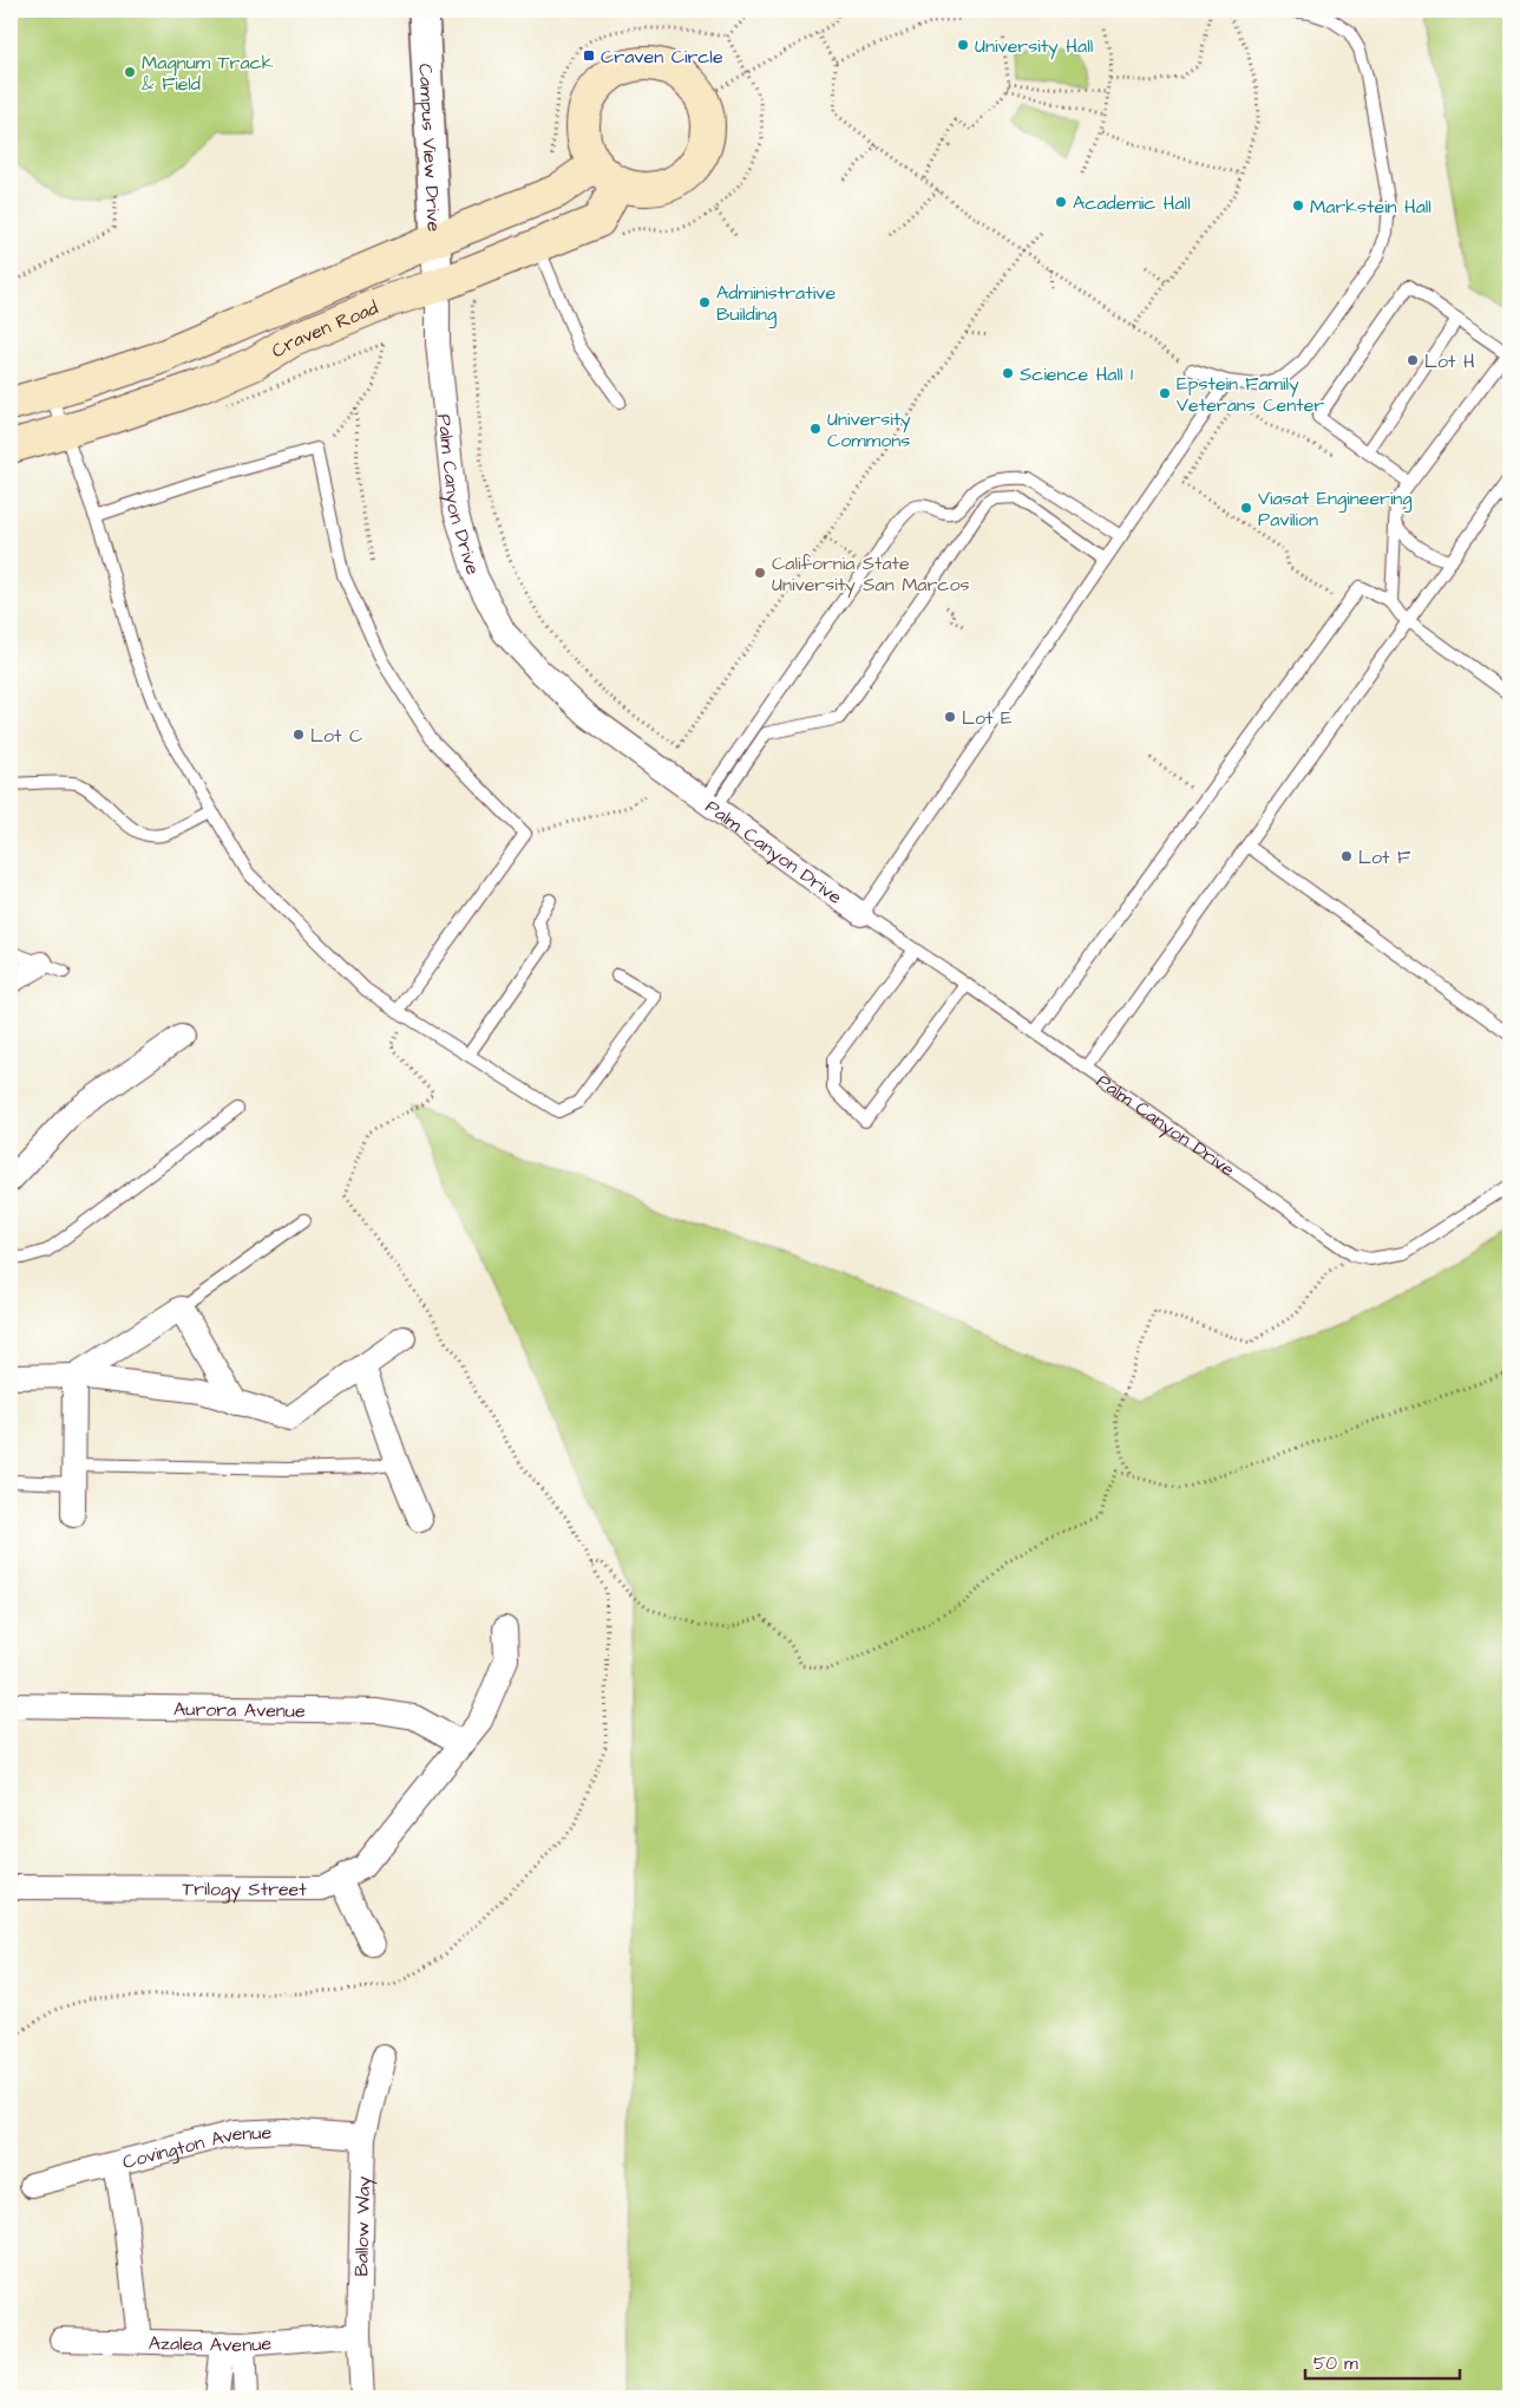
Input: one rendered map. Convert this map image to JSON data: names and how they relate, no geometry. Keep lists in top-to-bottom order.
{
  "streets": {
    "main road": ["Craven Road"],
    "street": [
      "Campus View Drive",
      "Palm Canyon Drive",
      "Aurora Avenue",
      "Trilogy Street",
      "Covington Avenue",
      "Ballow Way",
      "Azalea Avenue"
    ]
  },
  "crossings": [
    ["Campus View Drive", "Craven Road"],
    ["Campus View Drive", "Palm Canyon Drive"],
    ["Craven Road", "Palm Canyon Drive"],
    ["Aurora Avenue", "Trilogy Street"],
    ["Covington Avenue", "Ballow Way"],
    ["Ballow Way", "Azalea Avenue"]
  ],
  "places": {
    "other": [
      "University Hall",
      "Magnum Track & Field",
      "Academic Hall",
      "Markstein Hall",
      "Administrative Building",
      "Lot H",
      "Science Hall 1",
      "Epstein Family Veterans Center",
      "University Commons",
      "Viasat Engineering Pavilion",
      "California State University San Marcos",
      "Lot E",
      "Lot C",
      "Lot F"
    ],
    "transit": ["Craven Circle"]
  },
  "scale_bar": "50 m"
}
